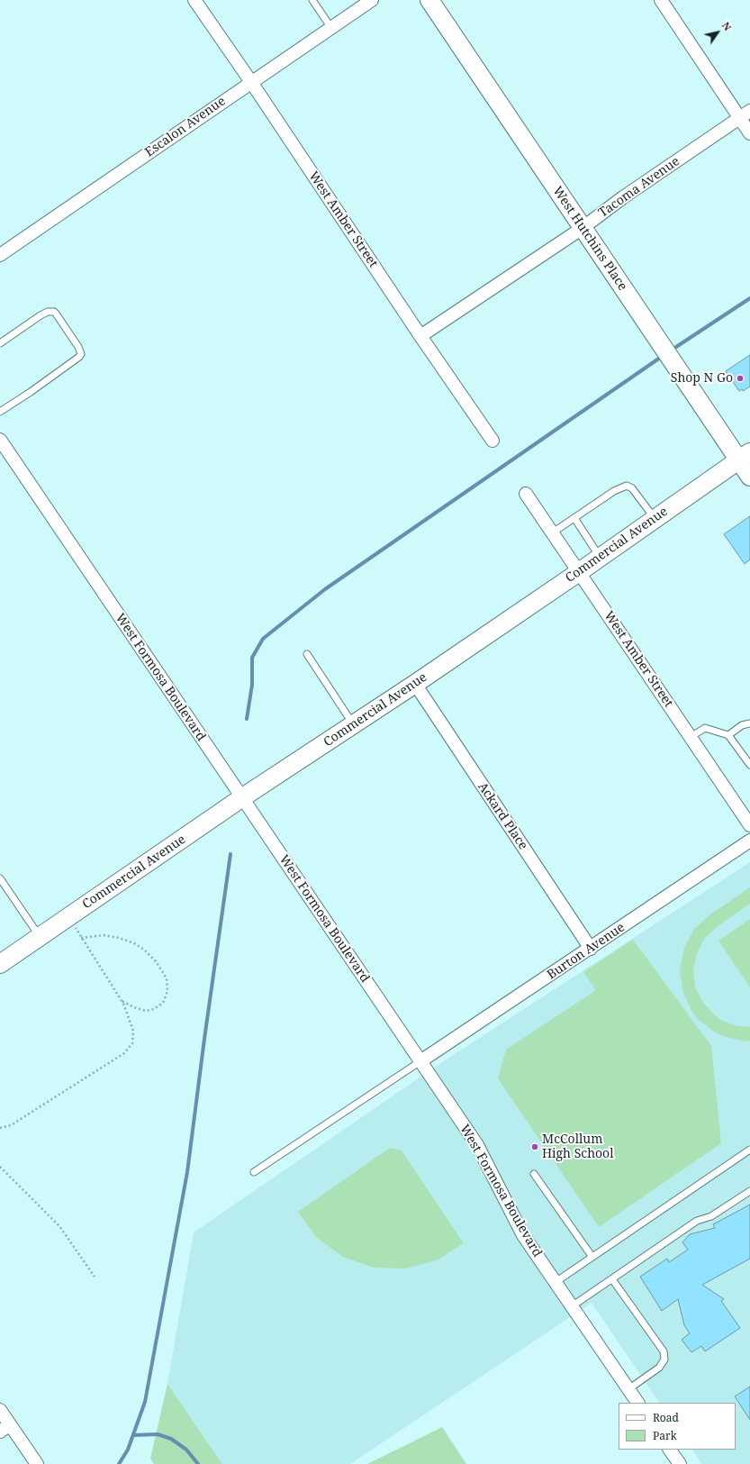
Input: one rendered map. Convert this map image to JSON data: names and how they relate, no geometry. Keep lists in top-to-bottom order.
{
  "streets": {
    "street": [
      "Escalon Avenue",
      "Tacoma Avenue",
      "West Amber Street",
      "West Hutchins Place",
      "Commercial Avenue",
      "West Formosa Boulevard",
      "Ackard Place",
      "Burton Avenue"
    ]
  },
  "crossings": [
    ["Escalon Avenue", "West Amber Street"],
    ["Tacoma Avenue", "West Amber Street"],
    ["Tacoma Avenue", "West Hutchins Place"],
    ["West Amber Street", "Commercial Avenue"],
    ["West Hutchins Place", "Commercial Avenue"],
    ["Commercial Avenue", "West Formosa Boulevard"],
    ["Commercial Avenue", "Ackard Place"],
    ["West Formosa Boulevard", "Burton Avenue"],
    ["Ackard Place", "Burton Avenue"]
  ],
  "places": ["Shop N Go", "McCollum High School"],
  "legend": ["Road", "Park"],
  "north": "top right"
}
